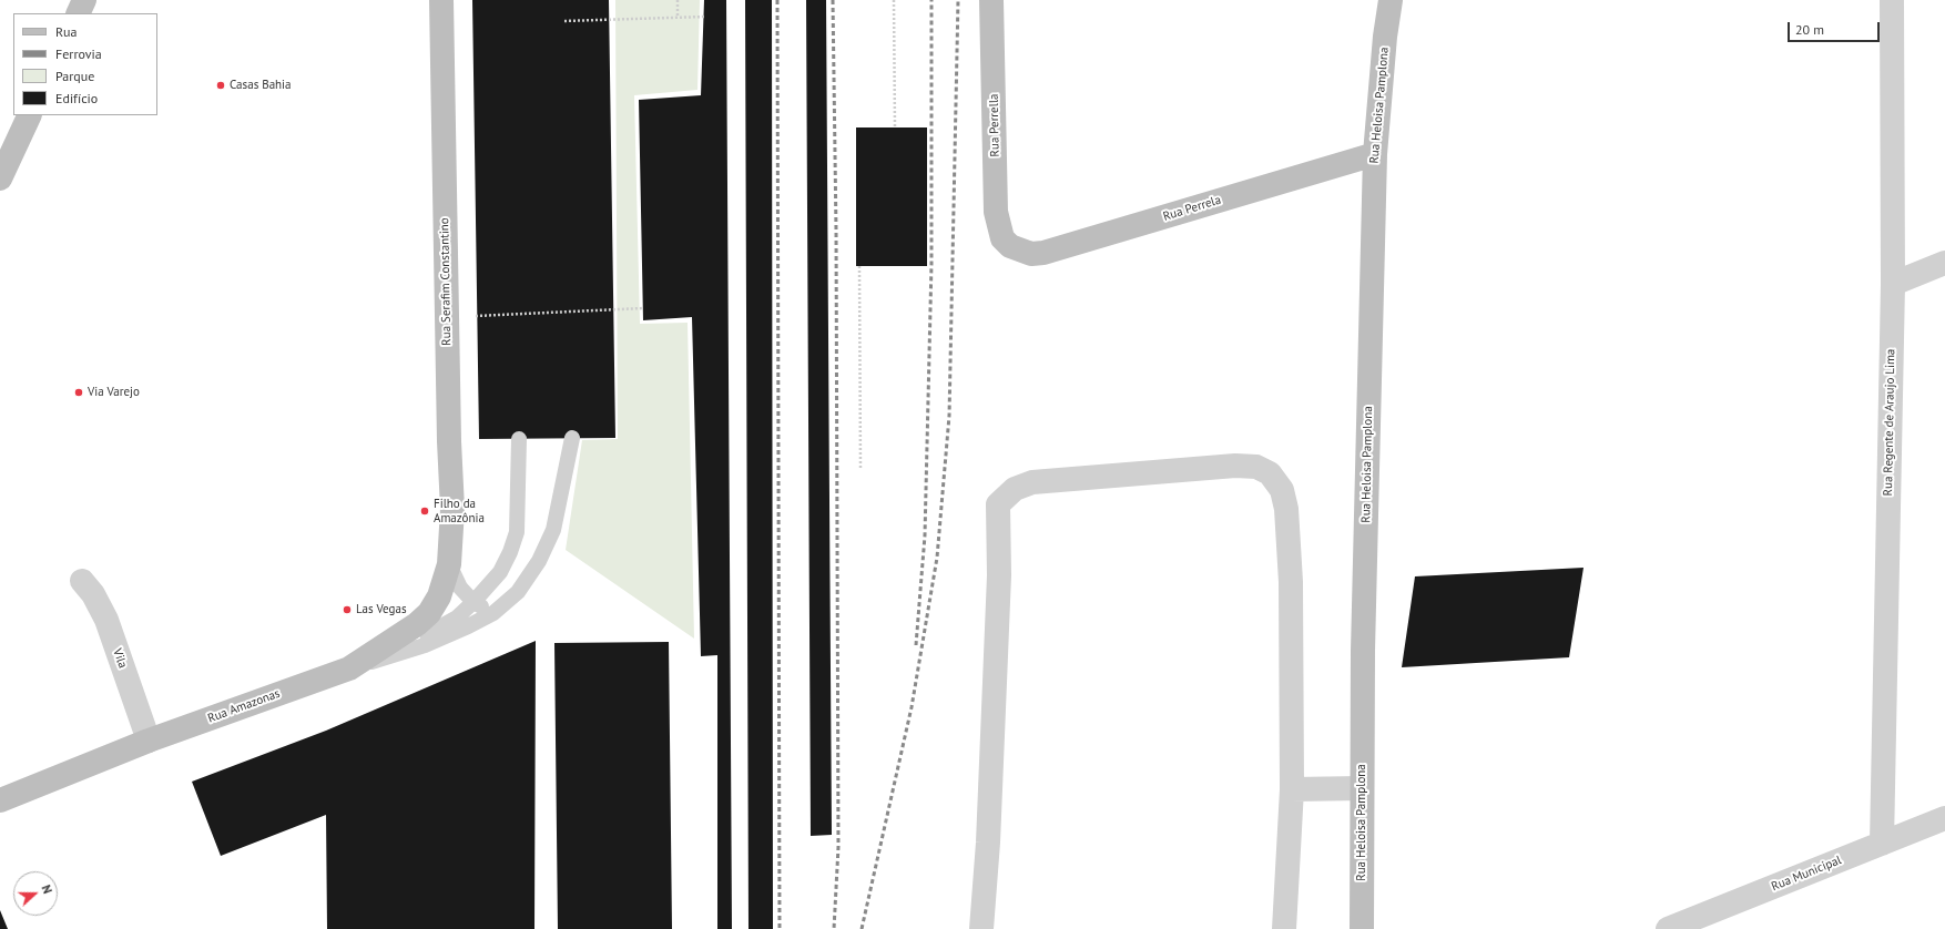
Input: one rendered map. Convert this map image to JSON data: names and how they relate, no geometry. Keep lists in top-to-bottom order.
{
  "streets": {
    "street": [
      "Rua Heloisa Pamplona",
      "Rua Perrella",
      "Rua Perrela",
      "Rua Serafim Constantino",
      "Rua Regente de Araujo Lima",
      "Vila",
      "Rua Amazonas",
      "Rua Municipal"
    ]
  },
  "crossings": [
    ["Rua Heloisa Pamplona", "Rua Perrela"],
    ["Rua Perrella", "Rua Perrela"],
    ["Rua Serafim Constantino", "Rua Amazonas"],
    ["Rua Regente de Araujo Lima", "Rua Municipal"],
    ["Vila", "Rua Amazonas"]
  ],
  "places": [
    "Casas Bahia",
    "Via Varejo",
    "Filho da Amazônia",
    "Las Vegas"
  ],
  "legend": [
    "Rua",
    "Ferrovia",
    "Parque",
    "Edifício"
  ],
  "scale_bar": "20 m",
  "north": "right"
}
